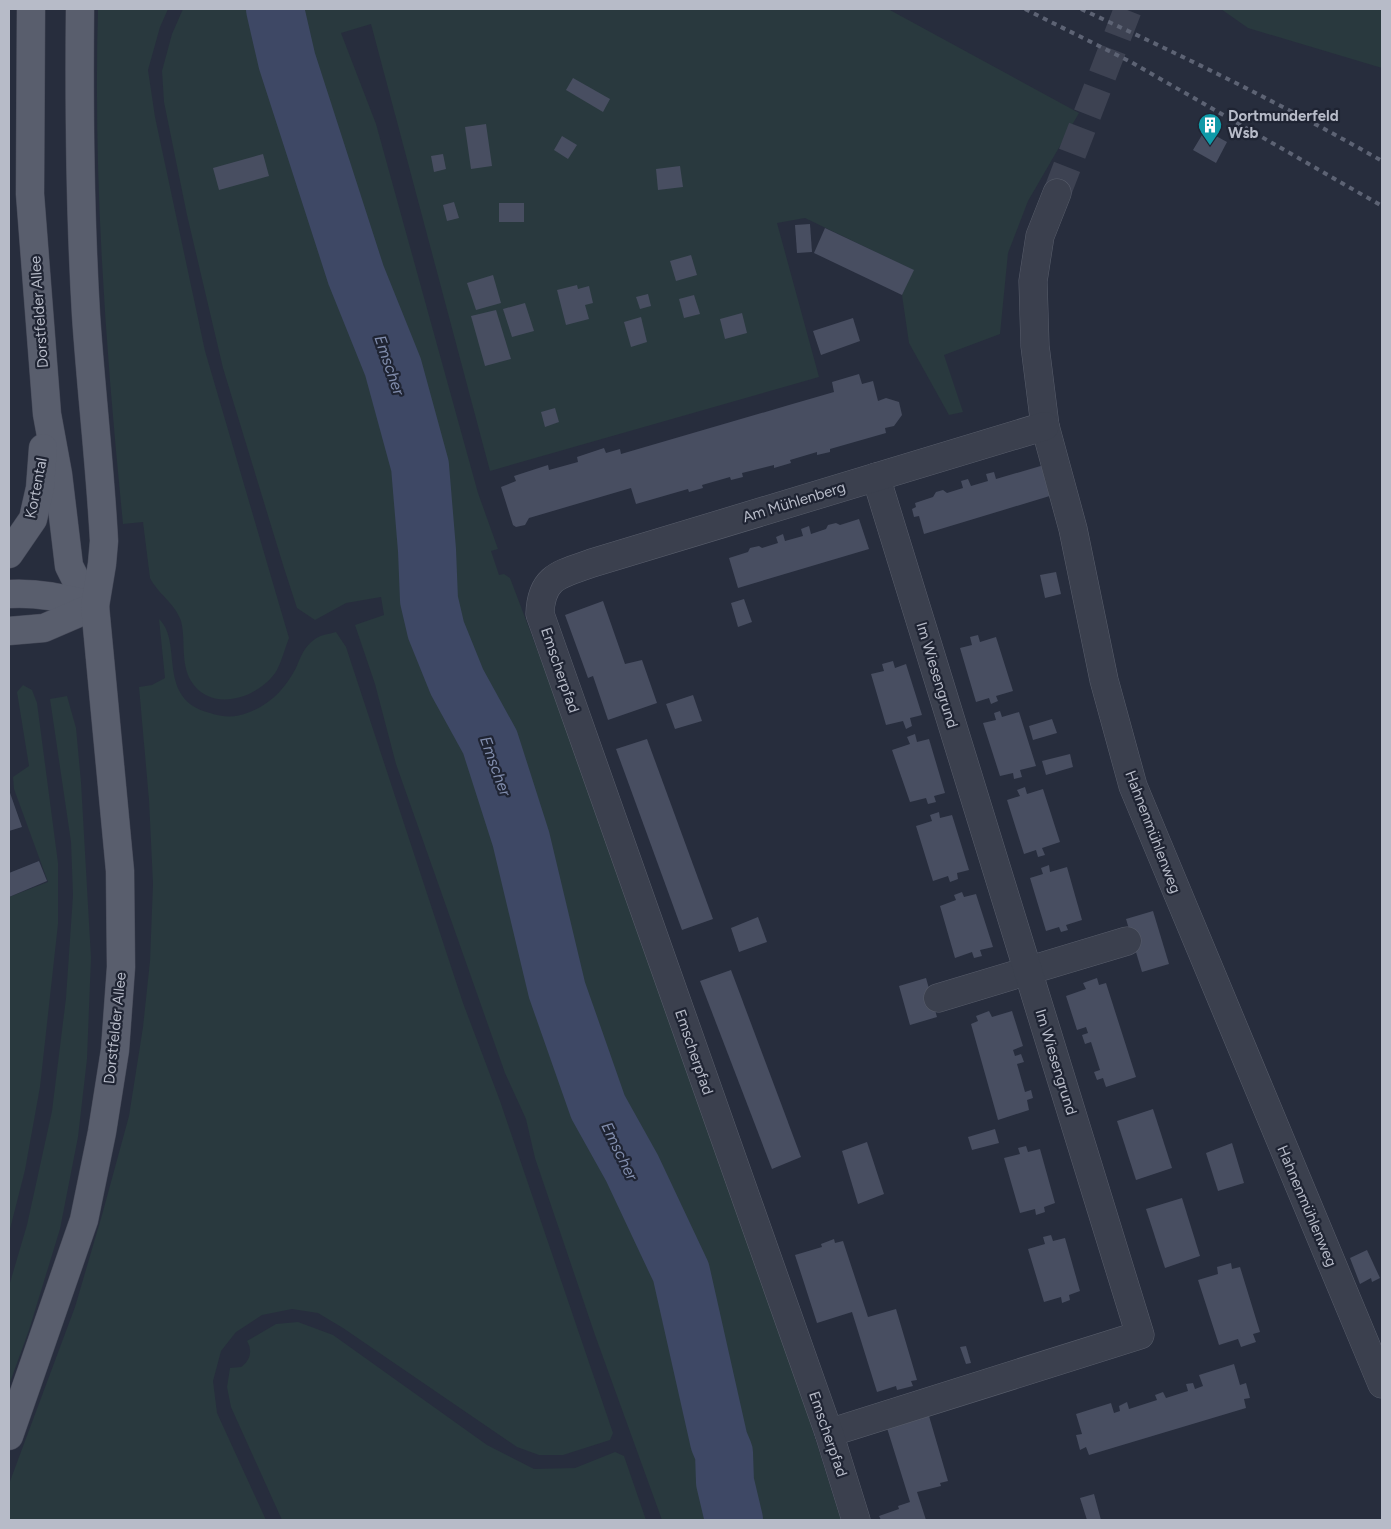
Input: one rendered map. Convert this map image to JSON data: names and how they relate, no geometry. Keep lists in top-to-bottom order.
{
  "streets": {
    "main road": ["Dorstfelder Allee", "Kortental"],
    "street": [
      "Am Mühlenberg",
      "Emscherpfad",
      "Im Wiesengrund",
      "Hahnenmühlenweg"
    ]
  },
  "crossings": [
    ["Dorstfelder Allee", "Kortental"],
    ["Am Mühlenberg", "Emscherpfad"],
    ["Am Mühlenberg", "Im Wiesengrund"],
    ["Am Mühlenberg", "Hahnenmühlenweg"],
    ["Emscherpfad", "Im Wiesengrund"]
  ],
  "water": ["Emscher"],
  "places": {
    "building": ["Dortmunderfeld Wsb"]
  }
}
